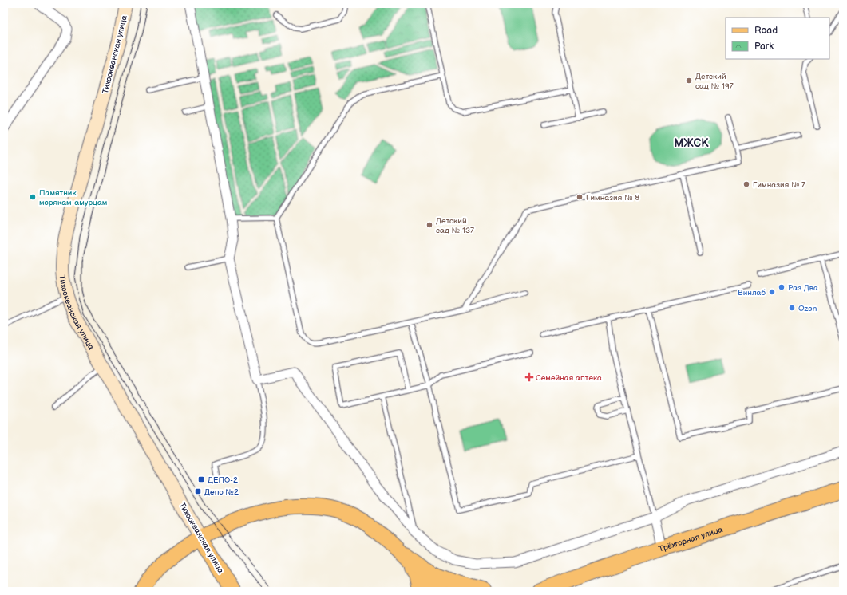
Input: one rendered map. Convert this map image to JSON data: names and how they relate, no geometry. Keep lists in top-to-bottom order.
{
  "streets": {
    "highway": ["Трёхгорная улица"],
    "main road": ["Тихоокеанская улица"]
  },
  "districts": ["МЖСК"],
  "places": {
    "other": [
      "Детский сад № 197",
      "Гимназия № 7",
      "Памятник морякам-амурцам",
      "Гимназия № 8",
      "Детский сад № 137",
      "Раз Два",
      "Винлаб",
      "Ozon"
    ],
    "health": ["Семейная аптека"],
    "transit": ["ДЕПО-2", "Депо №2"]
  },
  "legend": ["Road", "Park"]
}
